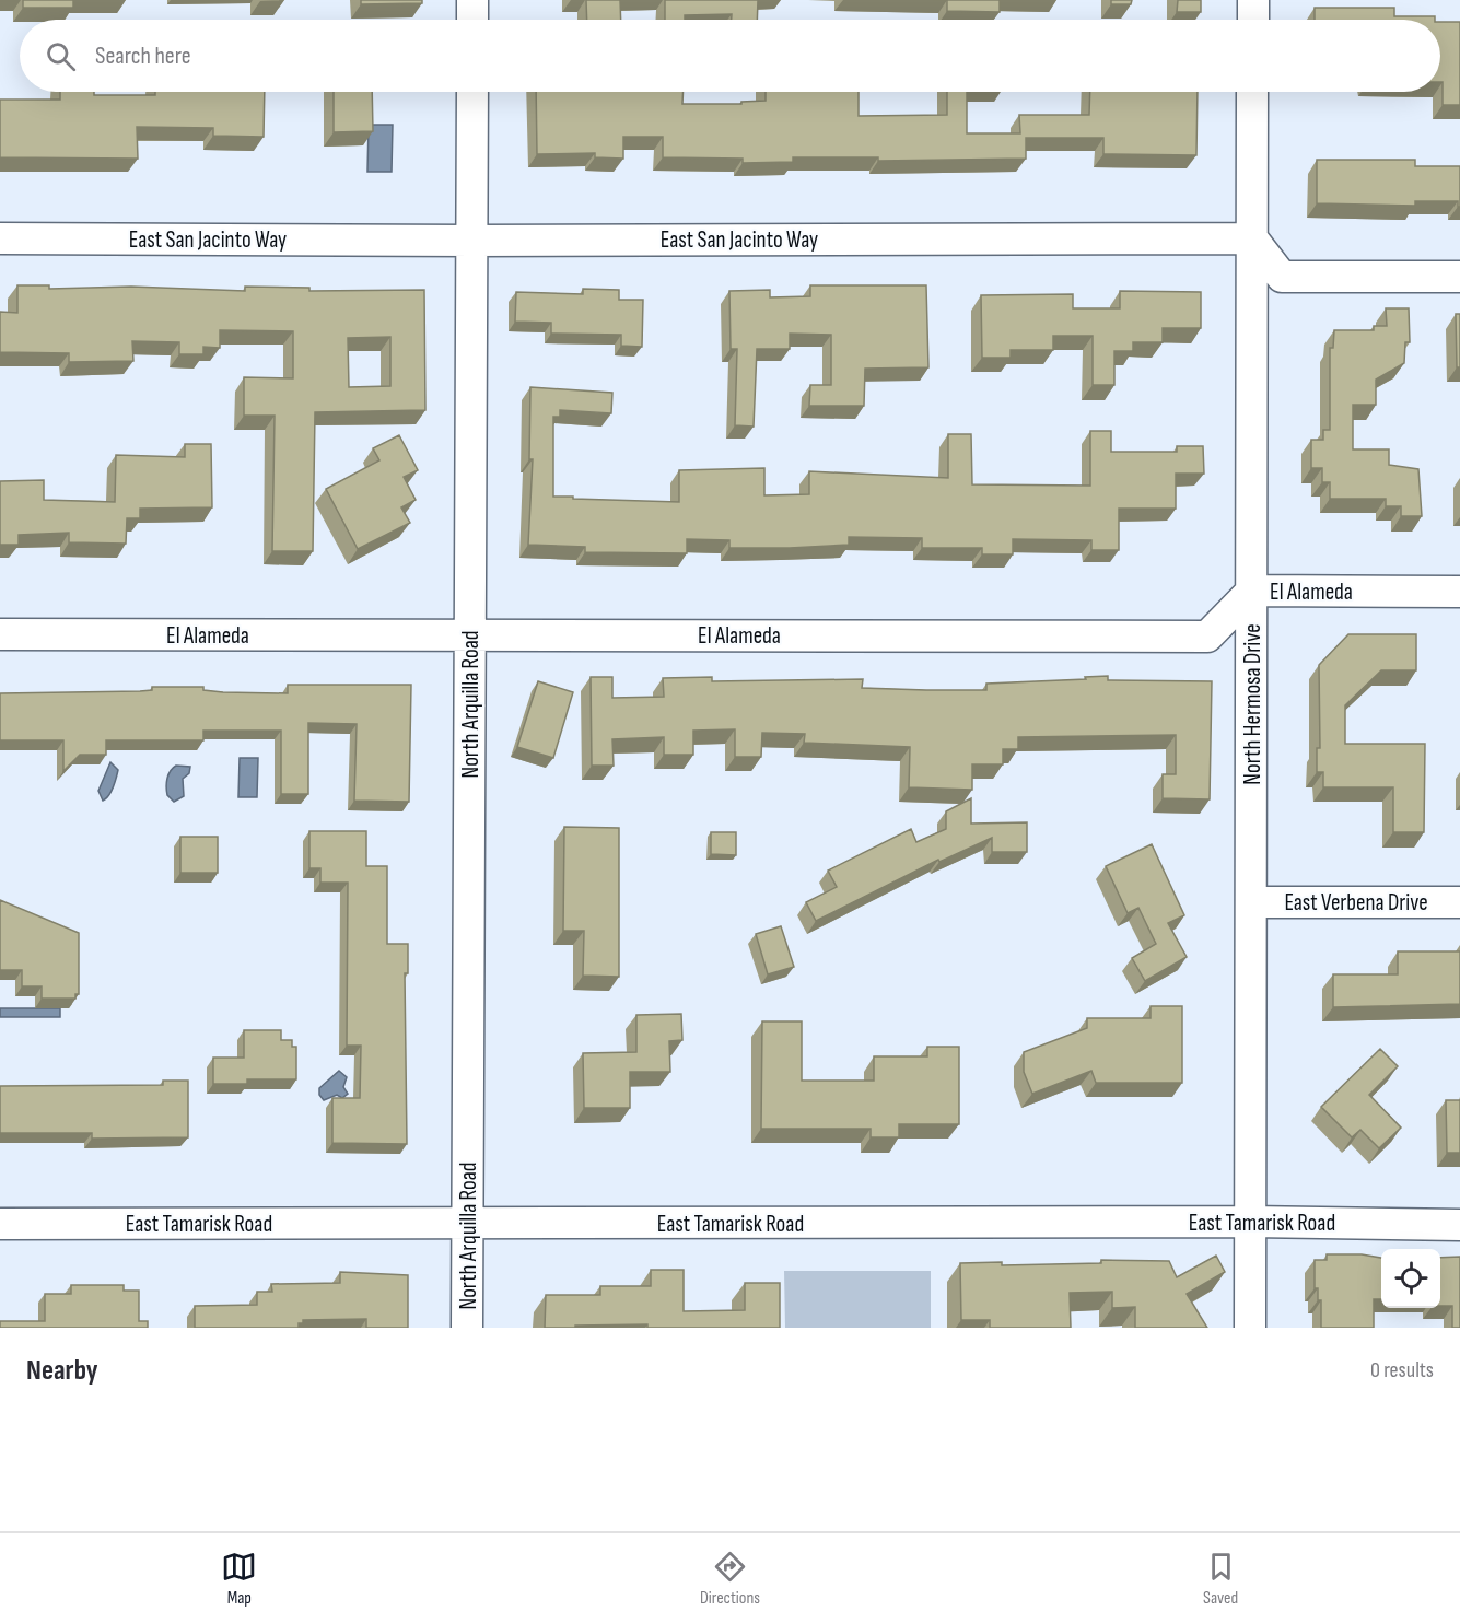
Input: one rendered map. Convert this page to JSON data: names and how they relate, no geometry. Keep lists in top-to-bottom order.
{
  "streets": {
    "street": [
      "East San Jacinto Way",
      "El Alameda",
      "North Arquilla Road",
      "North Hermosa Drive",
      "East Verbena Drive",
      "East Tamarisk Road"
    ]
  },
  "crossings": [
    ["East San Jacinto Way", "North Arquilla Road"],
    ["East San Jacinto Way", "North Hermosa Drive"],
    ["El Alameda", "North Arquilla Road"],
    ["El Alameda", "North Hermosa Drive"],
    ["North Arquilla Road", "East Tamarisk Road"],
    ["North Hermosa Drive", "East Verbena Drive"],
    ["North Hermosa Drive", "East Tamarisk Road"]
  ],
  "page": {
    "search": "Search here",
    "heading": ["Nearby", "0 results"],
    "nav": ["Map", "Directions", "Saved"]
  }
}
